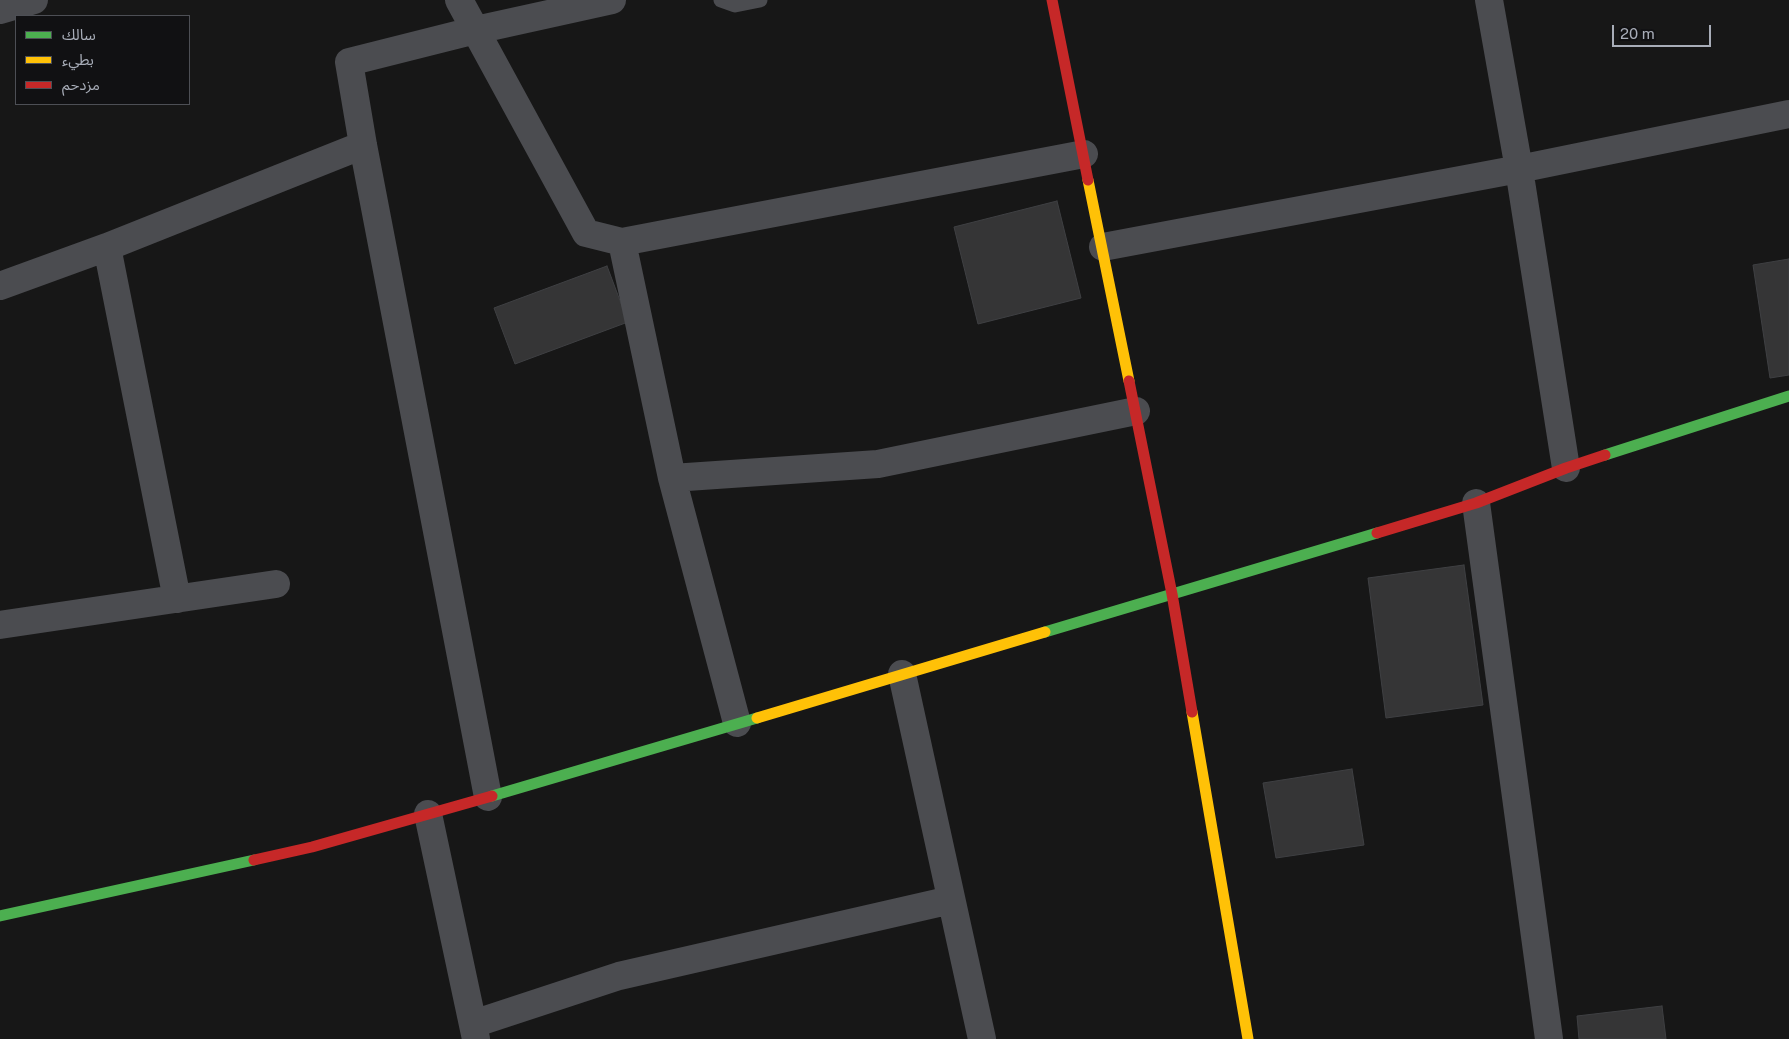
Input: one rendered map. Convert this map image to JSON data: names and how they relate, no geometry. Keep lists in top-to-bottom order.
{
  "legend": ["سالك", "بطيء", "مزدحم"],
  "scale_bar": "20 m"
}
